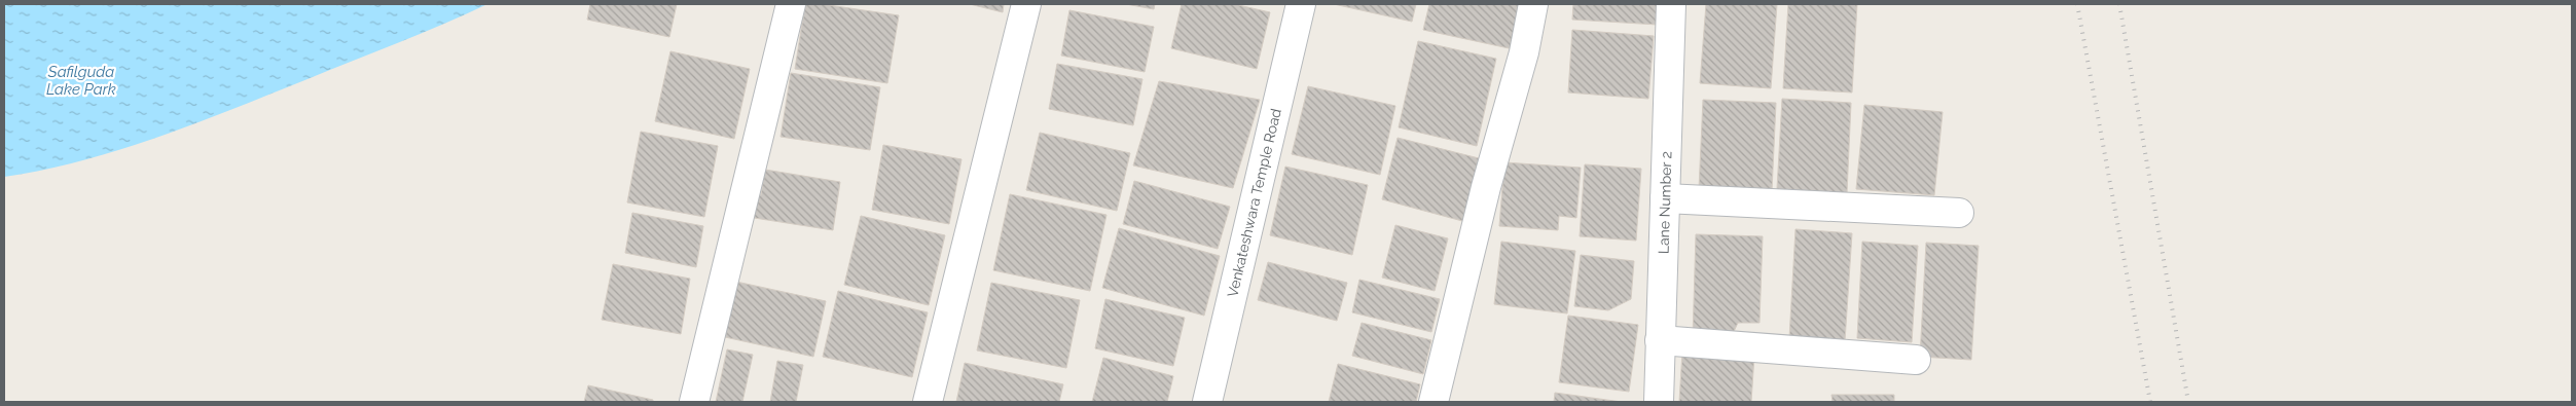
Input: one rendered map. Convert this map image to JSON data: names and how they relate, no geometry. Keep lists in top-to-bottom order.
{
  "streets": {
    "street": ["Lane Number 2", "Venkateshwara Temple Road"]
  },
  "water": ["Safilguda Lake Park"]
}
